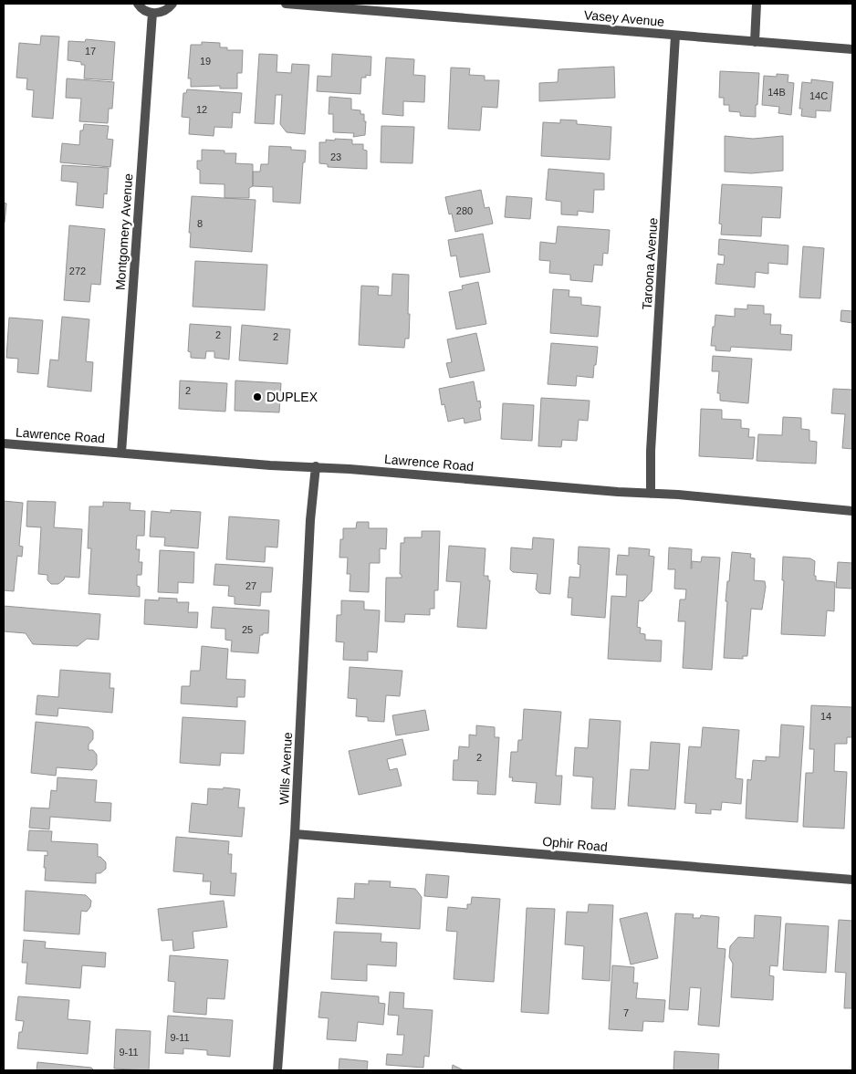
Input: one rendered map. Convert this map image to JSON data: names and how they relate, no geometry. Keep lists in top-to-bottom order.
{
  "streets": {
    "street": [
      "Vasey Avenue",
      "Montgomery Avenue",
      "Taroona Avenue",
      "Lawrence Road",
      "Wills Avenue",
      "Ophir Road"
    ]
  },
  "crossings": [
    ["Vasey Avenue", "Taroona Avenue"],
    ["Montgomery Avenue", "Lawrence Road"],
    ["Taroona Avenue", "Lawrence Road"],
    ["Lawrence Road", "Wills Avenue"],
    ["Wills Avenue", "Ophir Road"]
  ],
  "places": ["DUPLEX"],
  "house_numbers": [
    "17",
    "19",
    "14B",
    "14C",
    "12",
    "23",
    "280",
    "8",
    "272",
    "2",
    "2",
    "2",
    "27",
    "25",
    "14",
    "2",
    "7",
    "9-11",
    "9-11"
  ]
}
